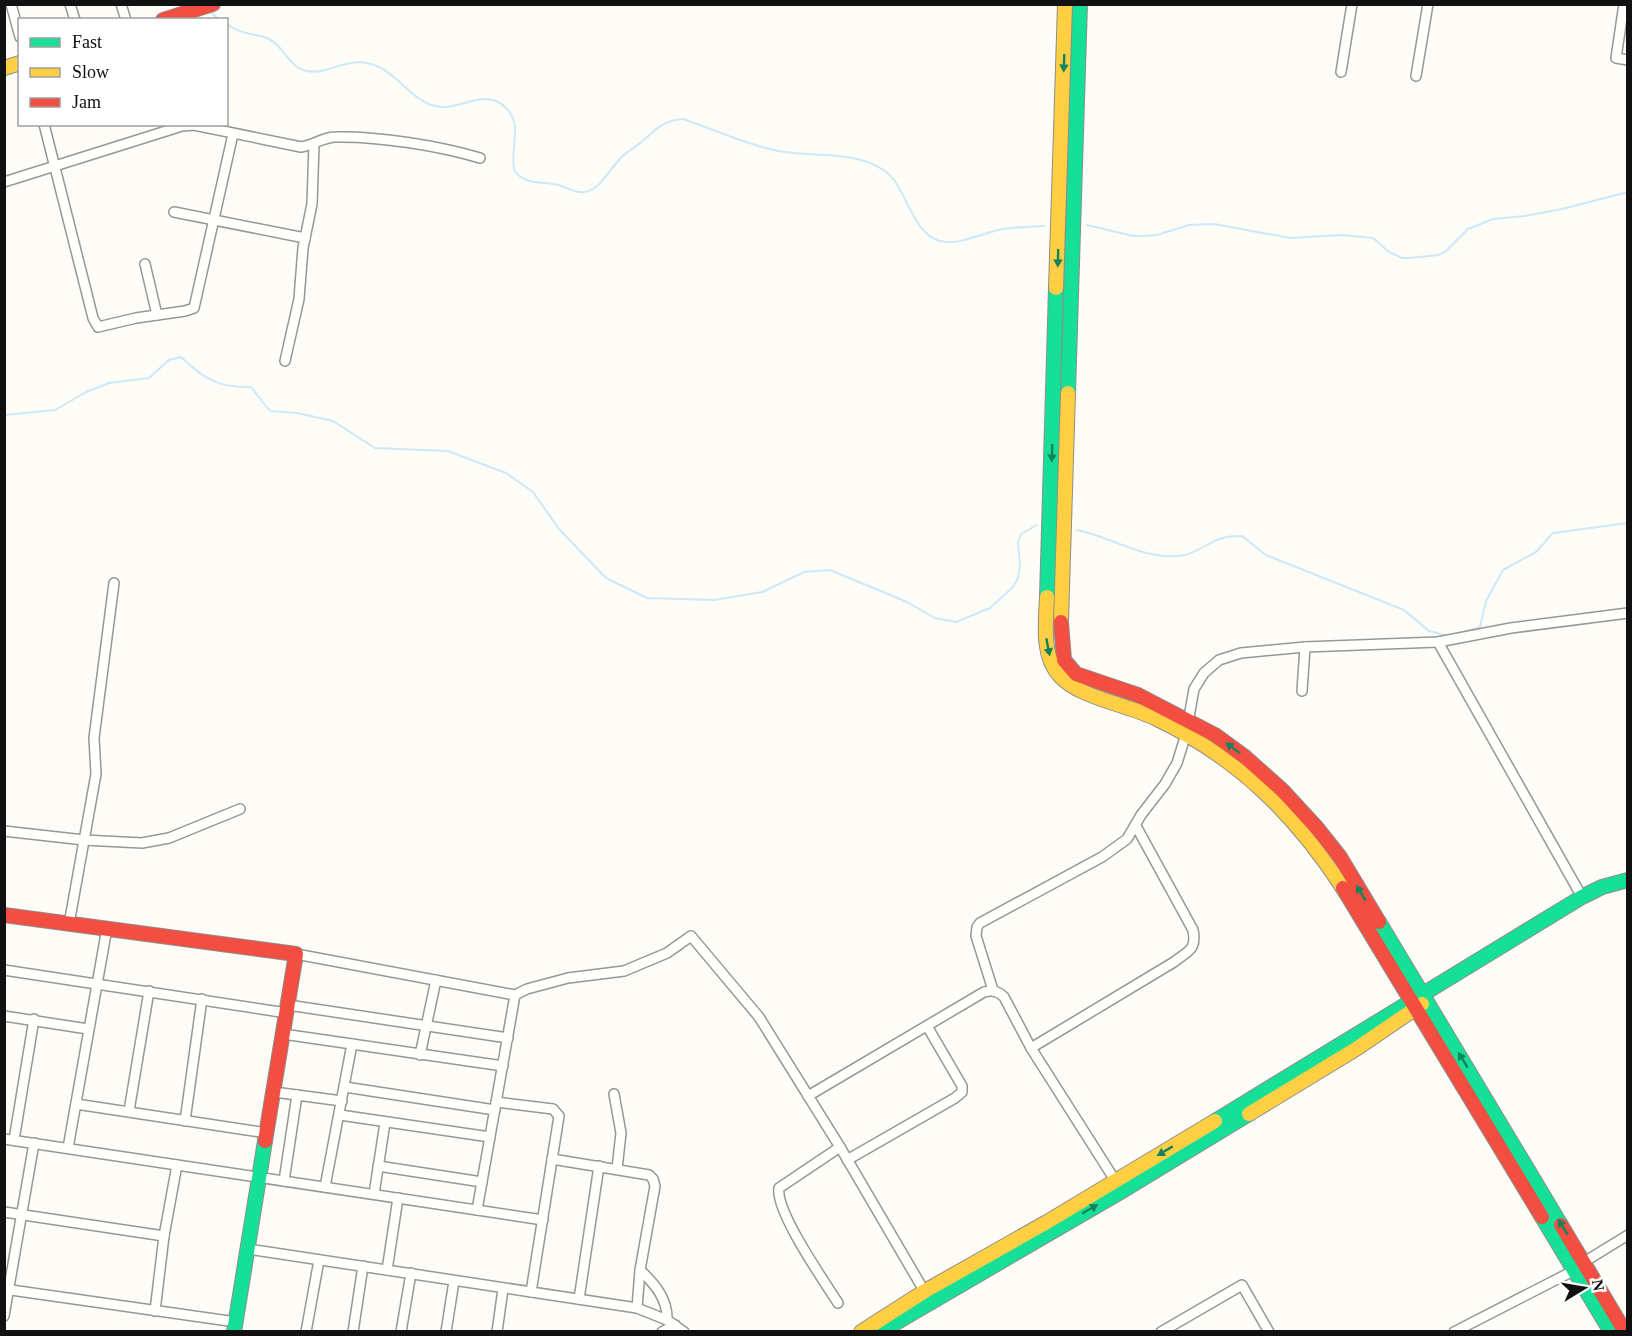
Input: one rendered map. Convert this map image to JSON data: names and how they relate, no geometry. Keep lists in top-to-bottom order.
{
  "legend": ["Fast", "Slow", "Jam"],
  "north": "right"
}
